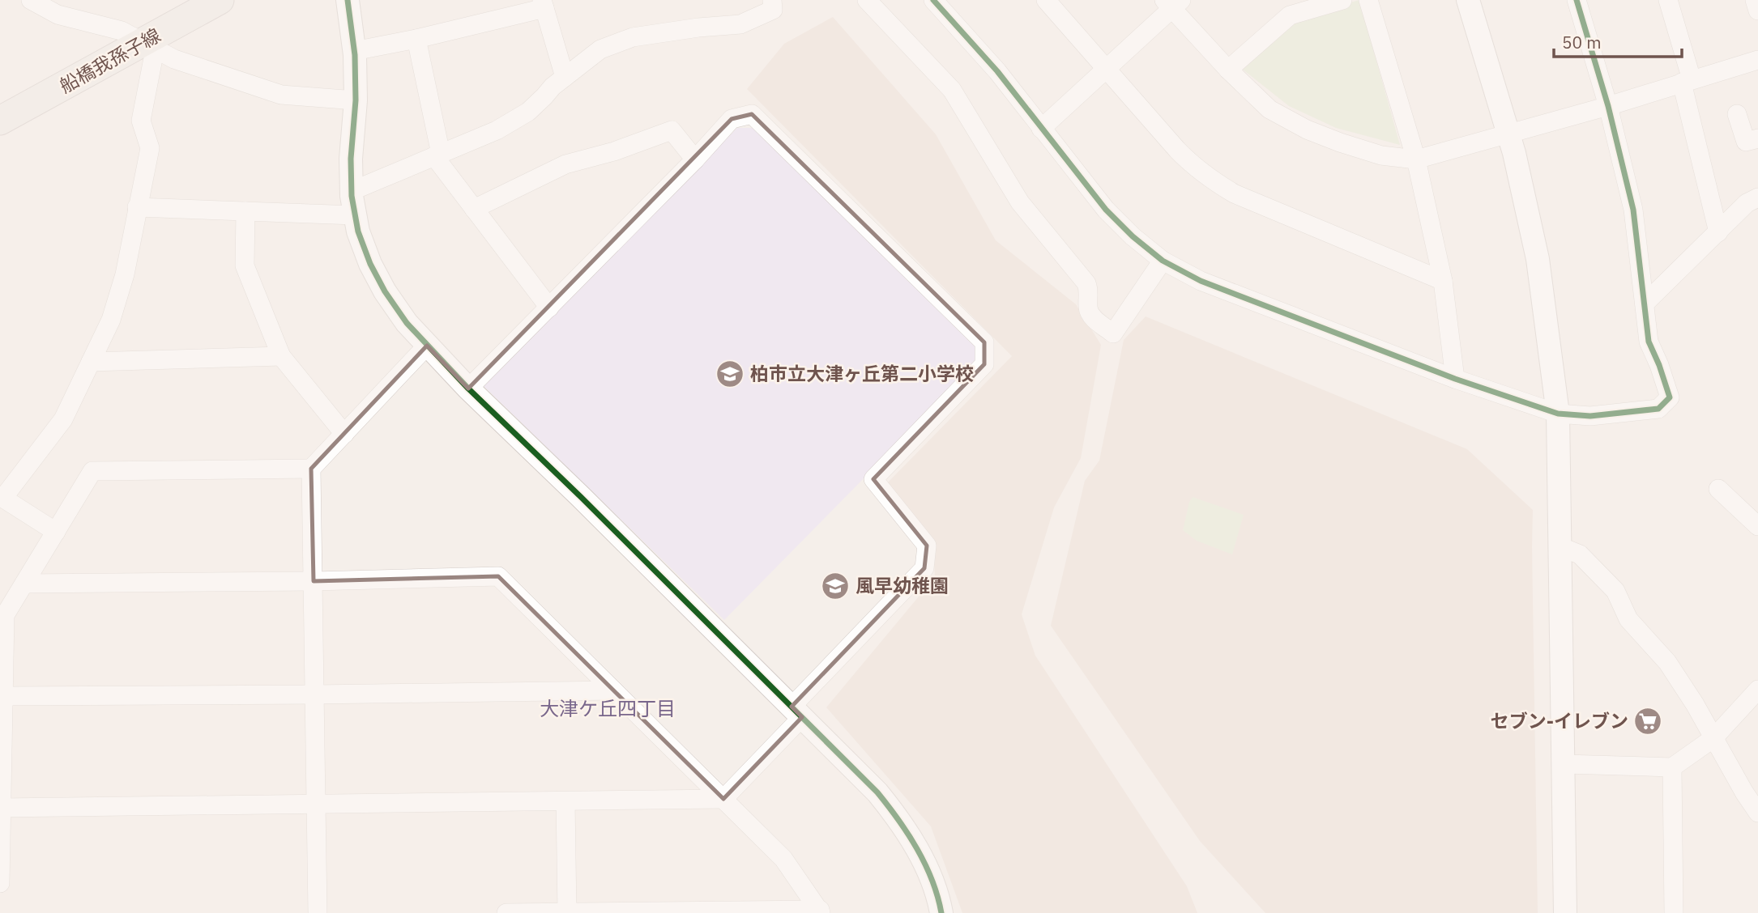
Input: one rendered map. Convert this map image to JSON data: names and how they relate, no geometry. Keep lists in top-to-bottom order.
{
  "streets": {
    "main road": ["船橋我孫子線"]
  },
  "districts": ["大津ケ丘四丁目"],
  "places": {
    "school or university": ["柏市立大津ヶ丘第二小学校", "風早幼稚園"],
    "supermarket": ["セブン-イレブン"]
  },
  "scale_bar": "50 m"
}
